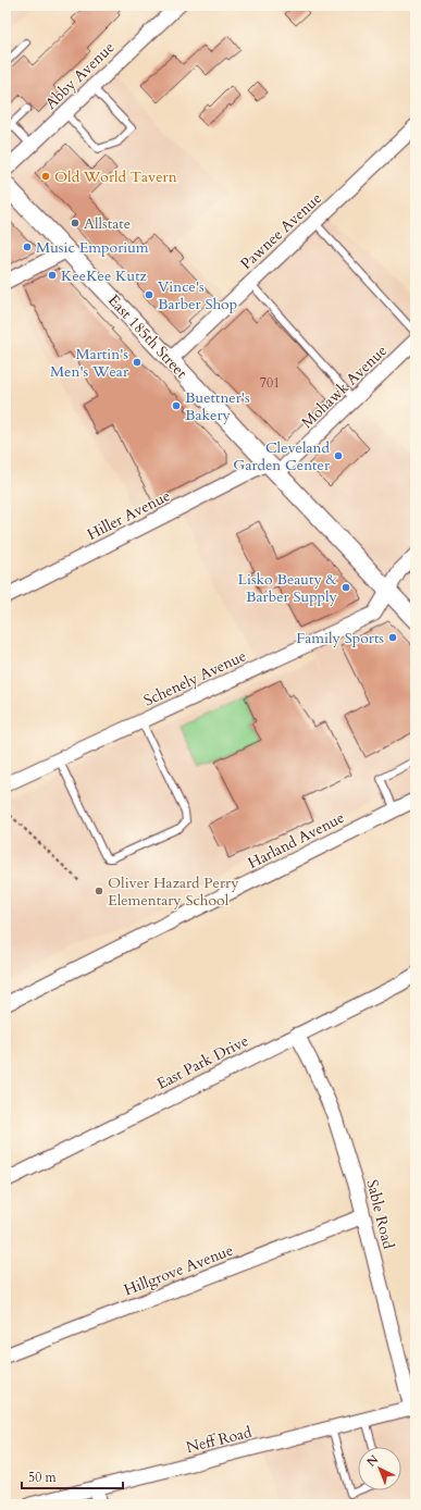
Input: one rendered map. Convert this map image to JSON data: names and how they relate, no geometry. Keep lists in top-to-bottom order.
{
  "streets": {
    "street": [
      "Abby Avenue",
      "Pawnee Avenue",
      "East 185th Street",
      "Mohawk Avenue",
      "Hiller Avenue",
      "Schenely Avenue",
      "Harland Avenue",
      "East Park Drive",
      "Sable Road",
      "Hillgrove Avenue",
      "Neff Road"
    ]
  },
  "crossings": [
    ["Pawnee Avenue", "East 185th Street"],
    ["East 185th Street", "Mohawk Avenue"],
    ["East 185th Street", "Hiller Avenue"],
    ["East 185th Street", "Schenely Avenue"],
    ["Mohawk Avenue", "Hiller Avenue"],
    ["East Park Drive", "Sable Road"],
    ["Sable Road", "Hillgrove Avenue"],
    ["Sable Road", "Neff Road"]
  ],
  "places": [
    "Old World Tavern",
    "Allstate",
    "Music Emporium",
    "KeeKee Kutz",
    "Vince's Barber Shop",
    "Martin's Men's Wear",
    "Buettner's Bakery",
    "Cleveland Garden Center",
    "Lisko Beauty & Barber Supply",
    "Family Sports",
    "Oliver Hazard Perry Elementary School"
  ],
  "house_numbers": ["701"],
  "scale_bar": "50 m",
  "north": "top left"
}
